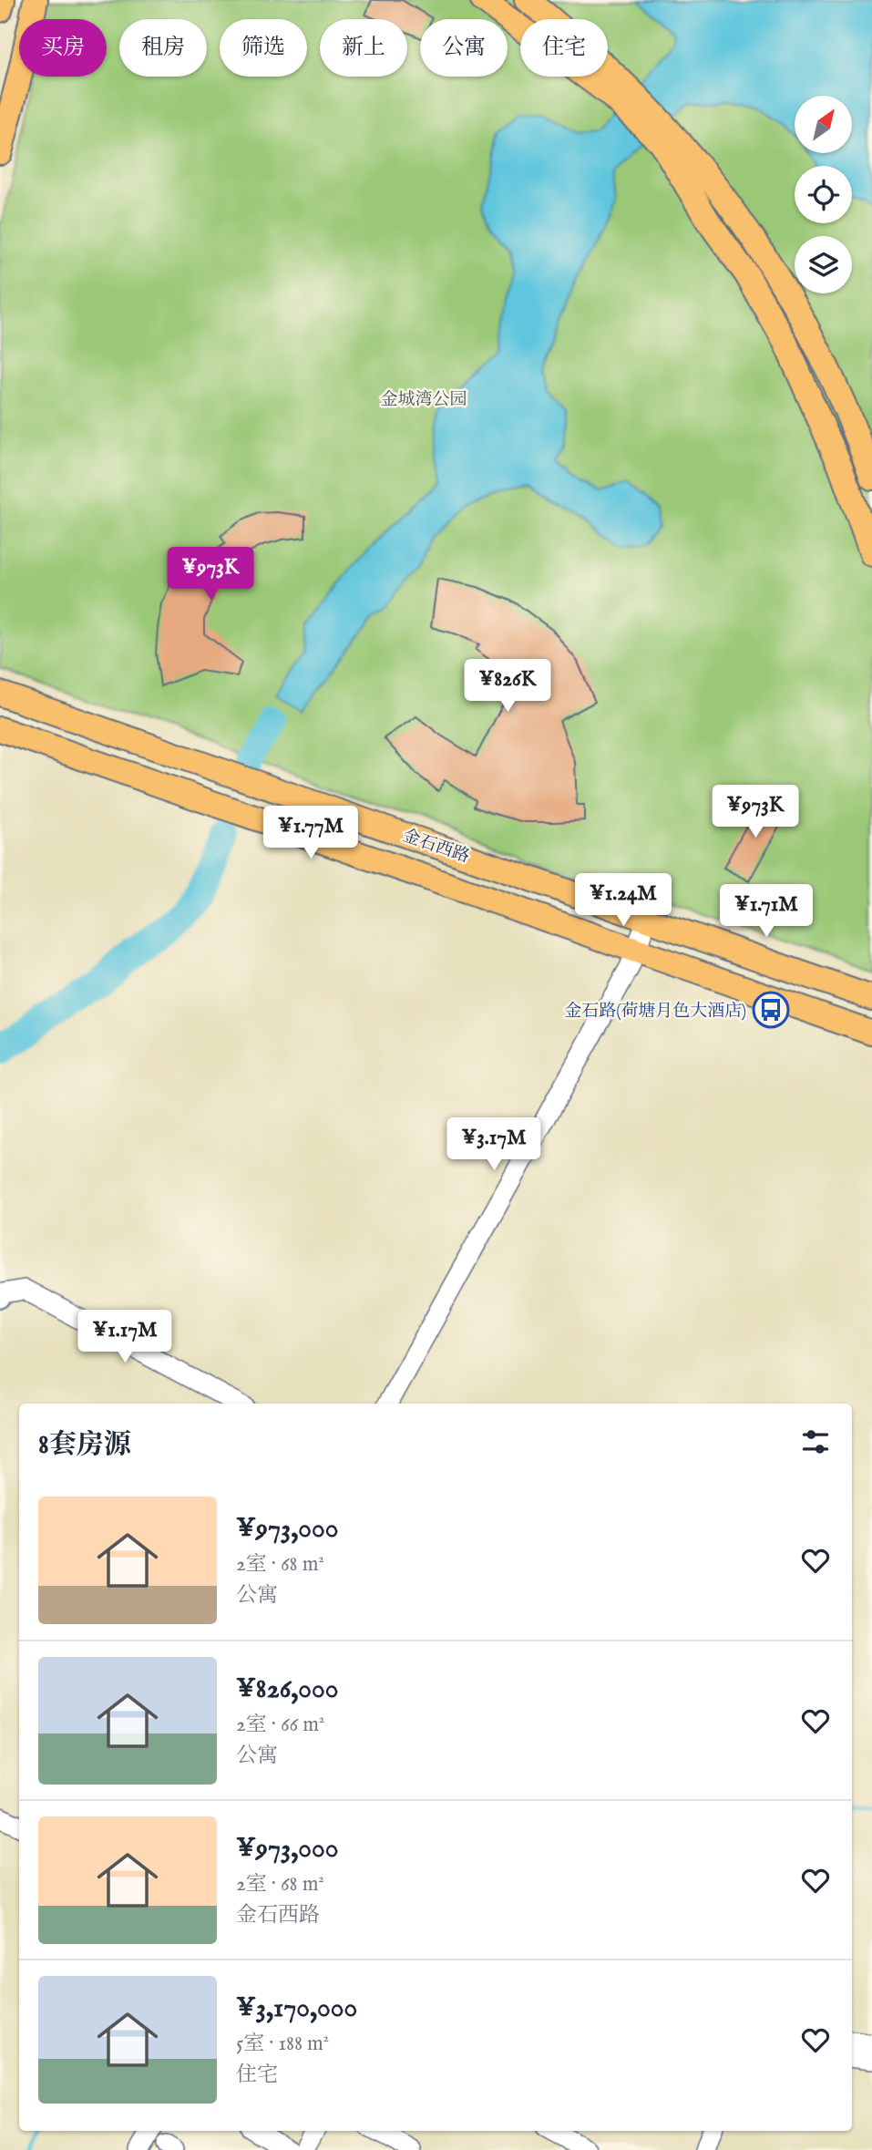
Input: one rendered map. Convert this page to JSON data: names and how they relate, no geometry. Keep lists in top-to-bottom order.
{
  "streets": {
    "main road": ["金石西路"]
  },
  "parks": ["金城湾公园"],
  "places": {
    "bus stop": ["金石路(荷塘月色大酒店)"]
  },
  "north": "top right",
  "page": {
    "chip": [
      "买房",
      "租房",
      "筛选",
      "新上",
      "公寓",
      "住宅"
    ],
    "price": [
      "¥973K",
      "¥826K",
      "¥973K",
      "¥1.77M",
      "¥1.24M",
      "¥1.71M",
      "¥3.17M",
      "¥1.17M"
    ],
    "heading": "8套房源",
    "list": [
      {
        "name": "¥973,000",
        "note": "2室 · 68 m² · 公寓"
      },
      {
        "name": "¥826,000",
        "note": "2室 · 66 m² · 公寓"
      },
      {
        "name": "¥973,000",
        "note": "2室 · 68 m² · 金石西路"
      },
      {
        "name": "¥3,170,000",
        "note": "5室 · 188 m² · 住宅"
      }
    ]
  }
}
